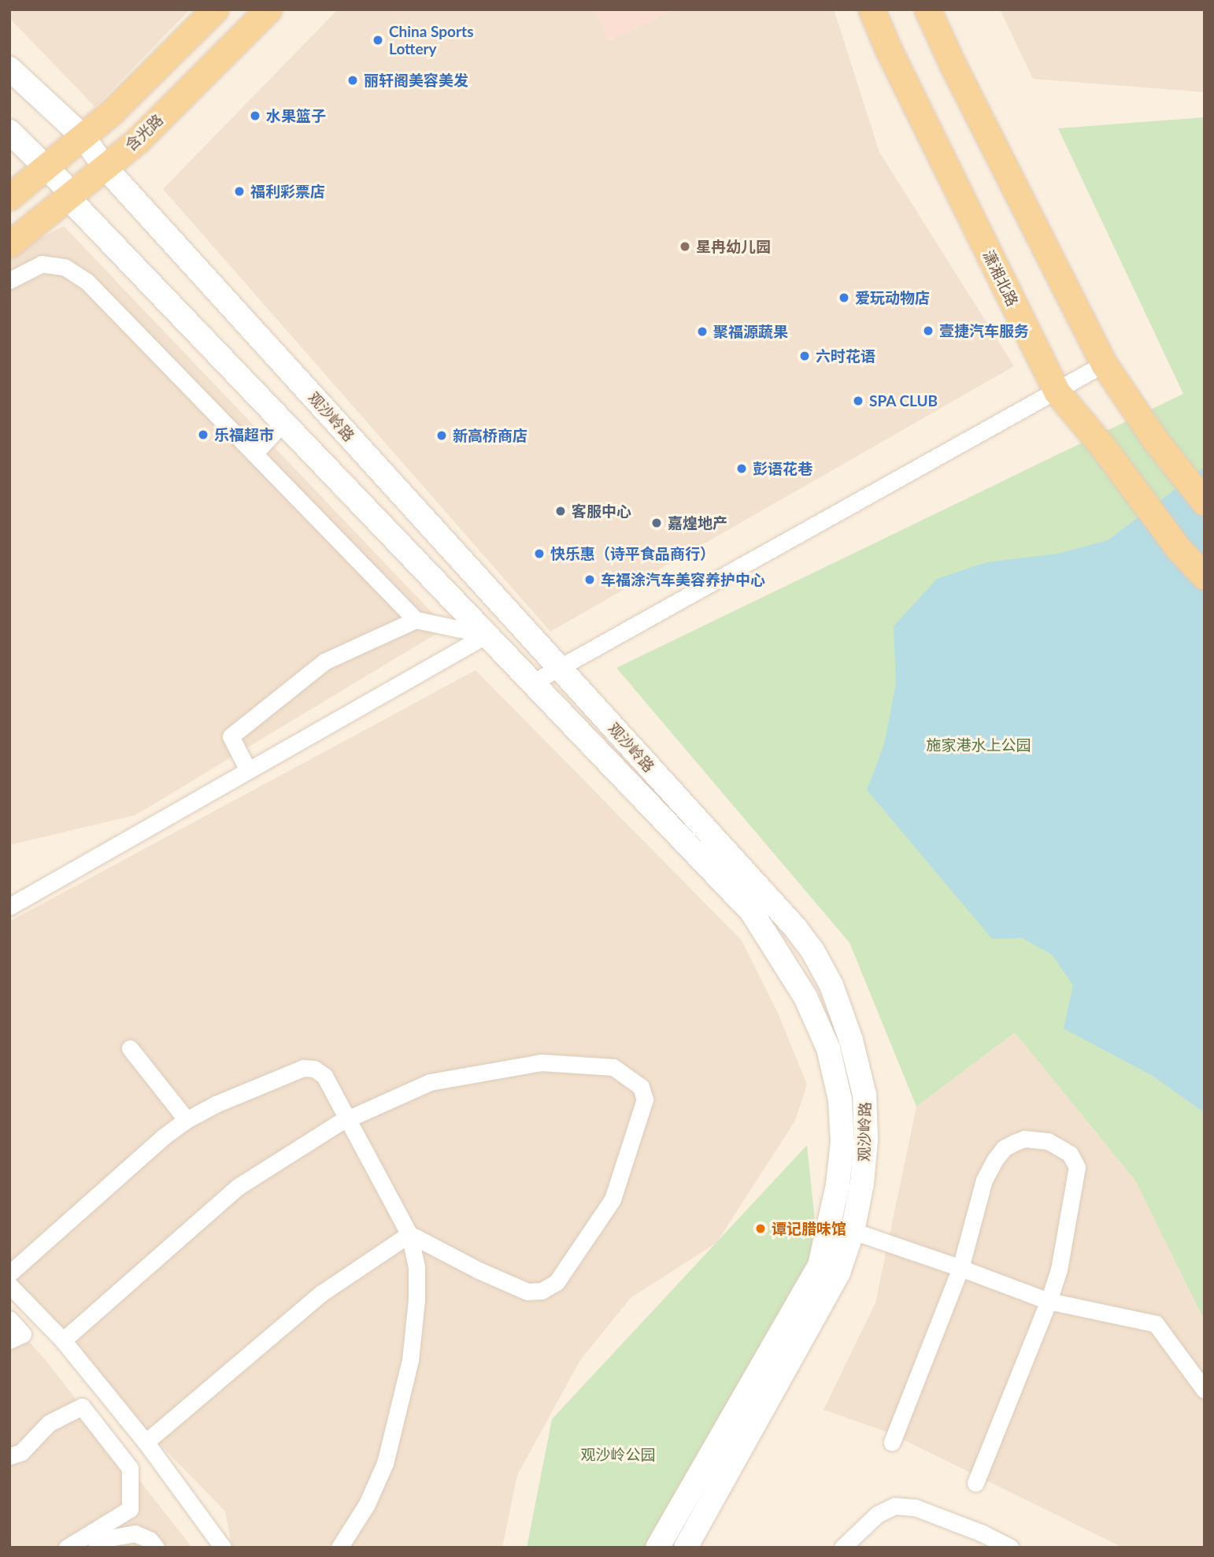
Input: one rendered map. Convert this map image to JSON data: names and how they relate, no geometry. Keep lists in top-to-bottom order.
{
  "streets": {
    "main road": ["含光路", "潇湘北路", "观沙岭路"]
  },
  "crossings": [
    ["含光路", "观沙岭路"]
  ],
  "parks": ["施家港水上公园", "观沙岭公园"],
  "places": [
    "China Sports Lottery",
    "丽轩阁美容美发",
    "水果篮子",
    "福利彩票店",
    "星冉幼儿园",
    "爱玩动物店",
    "壹捷汽车服务",
    "聚福源蔬果",
    "六时花语",
    "SPA CLUB",
    "乐福超市",
    "新高桥商店",
    "彭语花巷",
    "客服中心",
    "嘉煌地产",
    "快乐惠（诗平食品商行）",
    "车福涂汽车美容养护中心",
    "谭记腊味馆"
  ]
}
